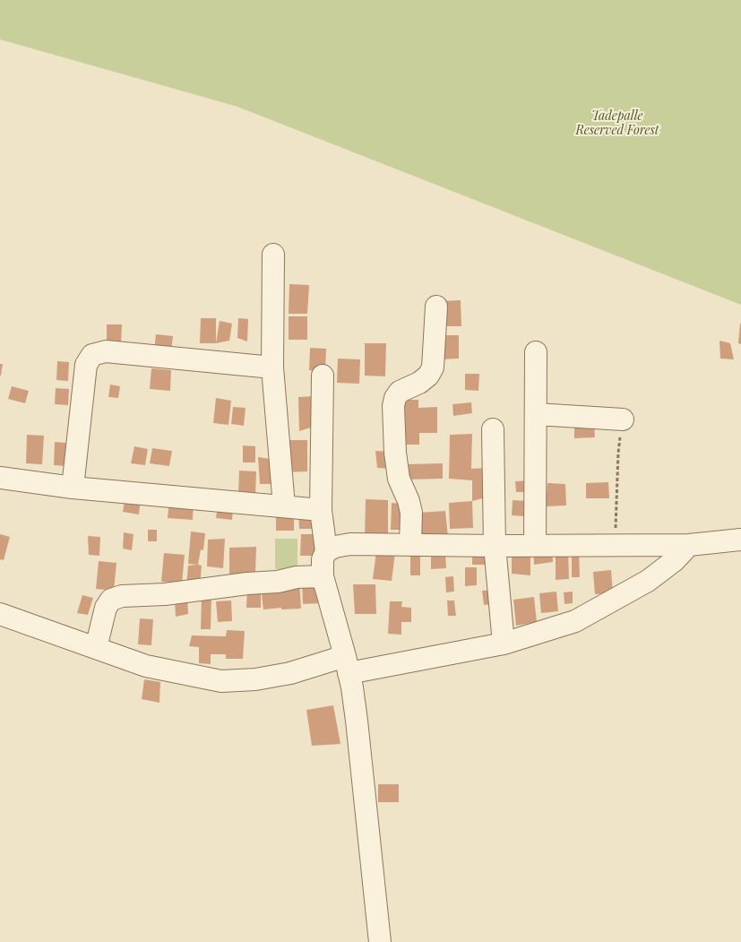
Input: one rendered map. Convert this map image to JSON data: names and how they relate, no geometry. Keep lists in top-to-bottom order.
{
  "parks": ["Tadepalle Reserved Forest"]
}
